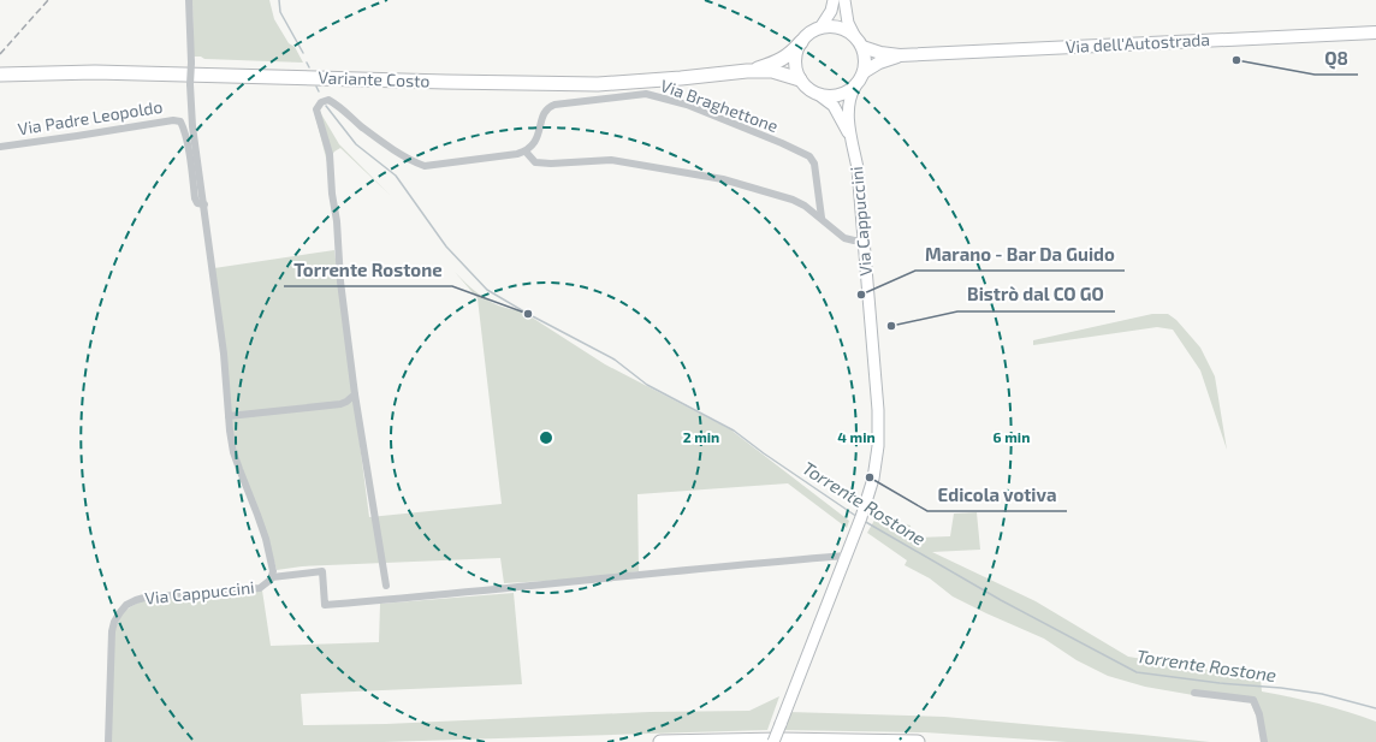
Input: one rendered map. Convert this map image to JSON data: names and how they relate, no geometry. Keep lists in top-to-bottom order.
{
  "streets": {
    "highway": ["Variante Costo"],
    "main road": ["Via dell'Autostrada", "Via Cappuccini"],
    "street": ["Via Braghettone", "Via Padre Leopoldo"]
  },
  "crossings": [
    ["Via Padre Leopoldo", "Via Cappuccini"]
  ],
  "water": ["Torrente Rostone"],
  "places": [
    "Q8",
    "Marano - Bar Da Guido",
    "Torrente Rostone",
    "Bistrò dal CO GO",
    "Edicola votiva"
  ],
  "rings": ["2 min", "4 min", "6 min"]
}
